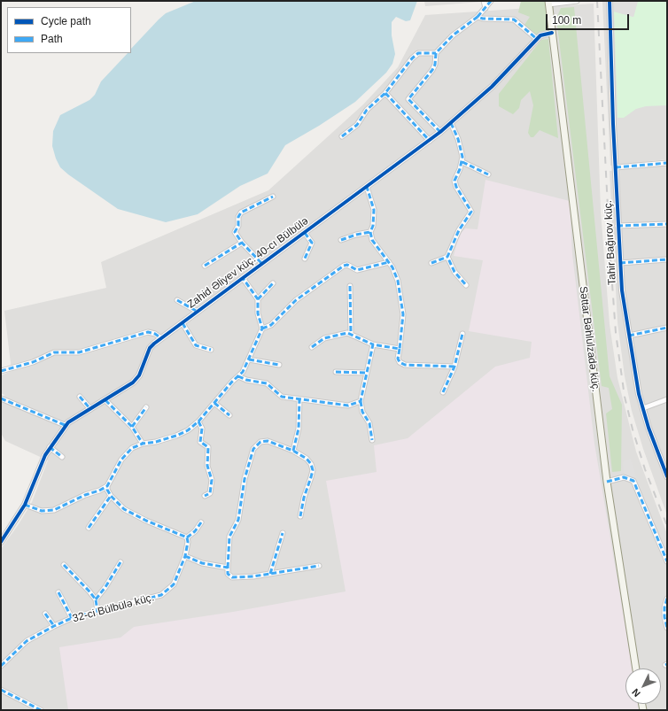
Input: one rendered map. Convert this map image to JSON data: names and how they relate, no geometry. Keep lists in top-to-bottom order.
{
  "streets": {
    "main road": ["Səttar Bəhlulzadə küç."],
    "street": ["Tahir Bağırov küç.", "Zahid Əliyev küç. 40-cı Bülbülə", "32-ci Bülbülə küç."]
  },
  "crossings": [
    ["Zahid Əliyev küç. 40-cı Bülbülə", "Səttar Bəhlulzadə küç."]
  ],
  "legend": ["Cycle path", "Path"],
  "scale_bar": "100 m",
  "north": "bottom left"
}
